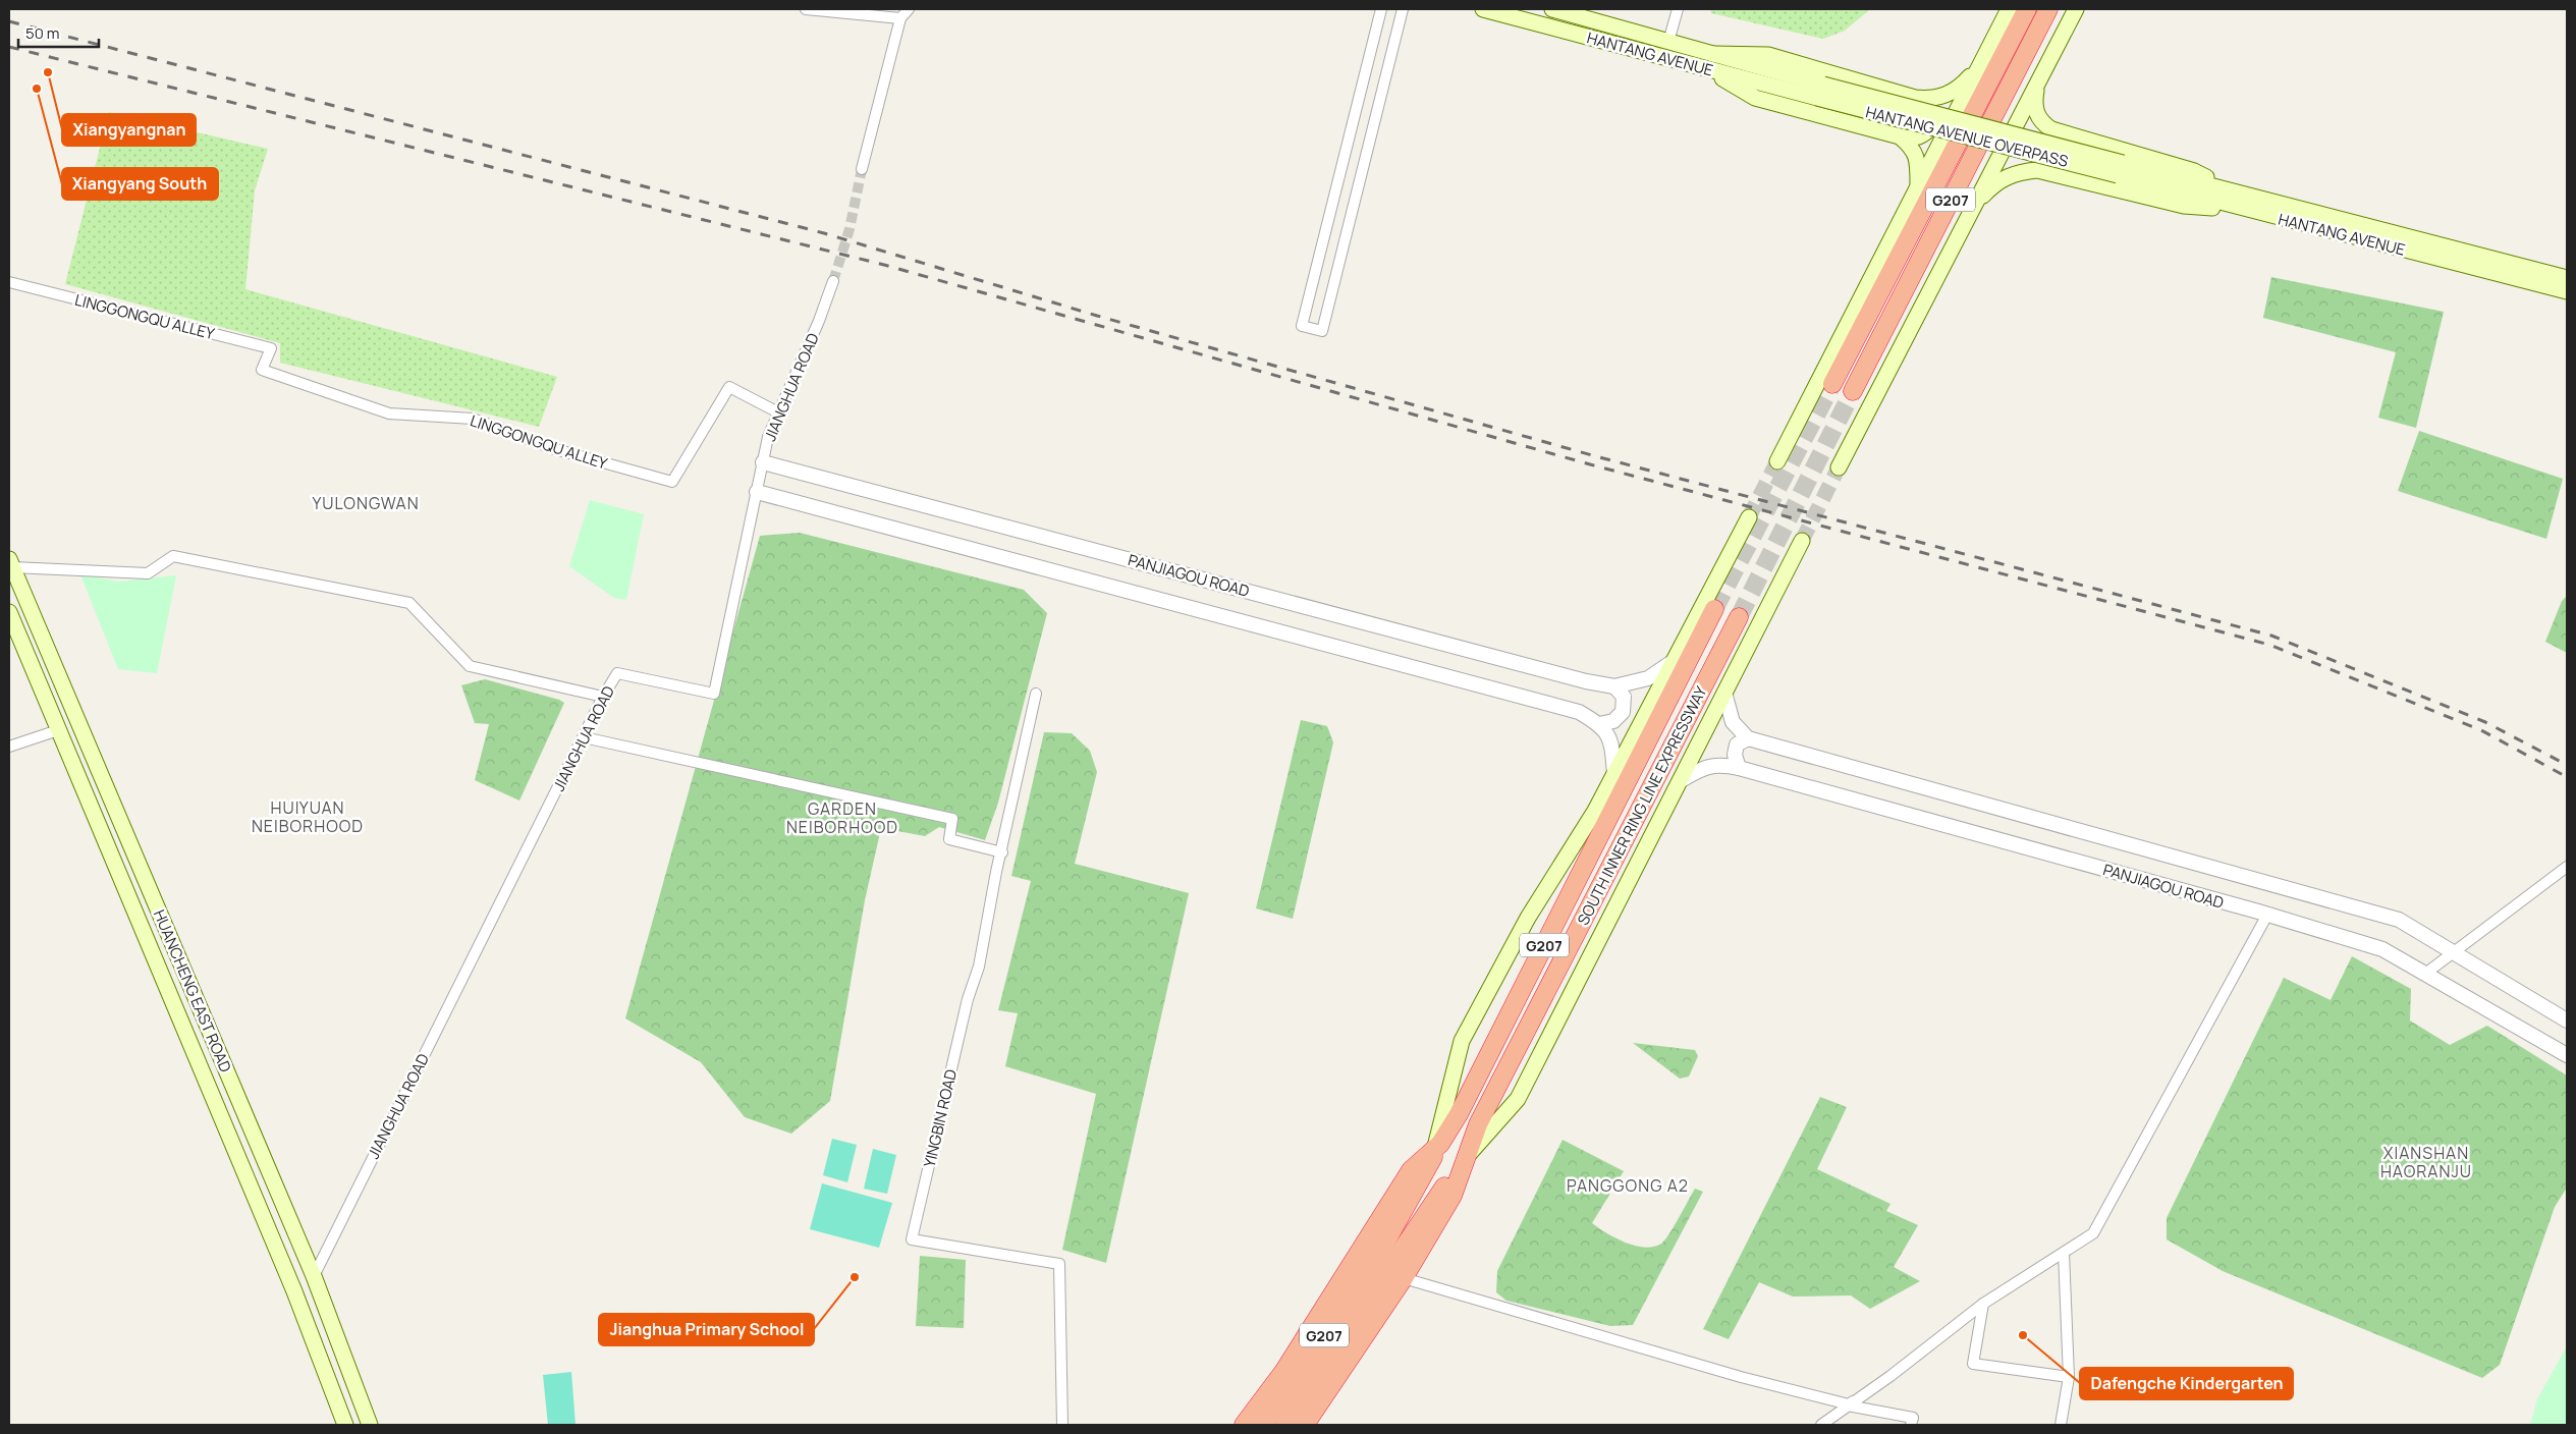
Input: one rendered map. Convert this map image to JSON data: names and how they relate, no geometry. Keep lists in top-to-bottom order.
{
  "streets": {
    "highway": ["G207", "SOUTH INNER RING LINE EXPRESSWAY"],
    "main road": ["HANTANG AVENUE", "HANTANG AVENUE OVERPASS", "HUANCHENG EAST ROAD"],
    "street": [
      "LINGGONGQU ALLEY",
      "JIANGHUA ROAD",
      "PANJIAGOU ROAD",
      "YINGBIN ROAD"
    ]
  },
  "crossings": [
    ["HANTANG AVENUE", "HANTANG AVENUE OVERPASS"],
    ["G207", "SOUTH INNER RING LINE EXPRESSWAY"],
    ["LINGGONGQU ALLEY", "JIANGHUA ROAD"],
    ["JIANGHUA ROAD", "PANJIAGOU ROAD"],
    ["JIANGHUA ROAD", "HUANCHENG EAST ROAD"]
  ],
  "districts": [
    "YULONGWAN",
    "HUIYUAN NEIBORHOOD",
    "GARDEN NEIBORHOOD",
    "XIANSHAN HAORANJU",
    "PANGGONG A2"
  ],
  "places": [
    "Xiangyangnan",
    "Xiangyang South",
    "Jianghua Primary School",
    "Dafengche Kindergarten"
  ],
  "scale_bar": "50 m"
}
